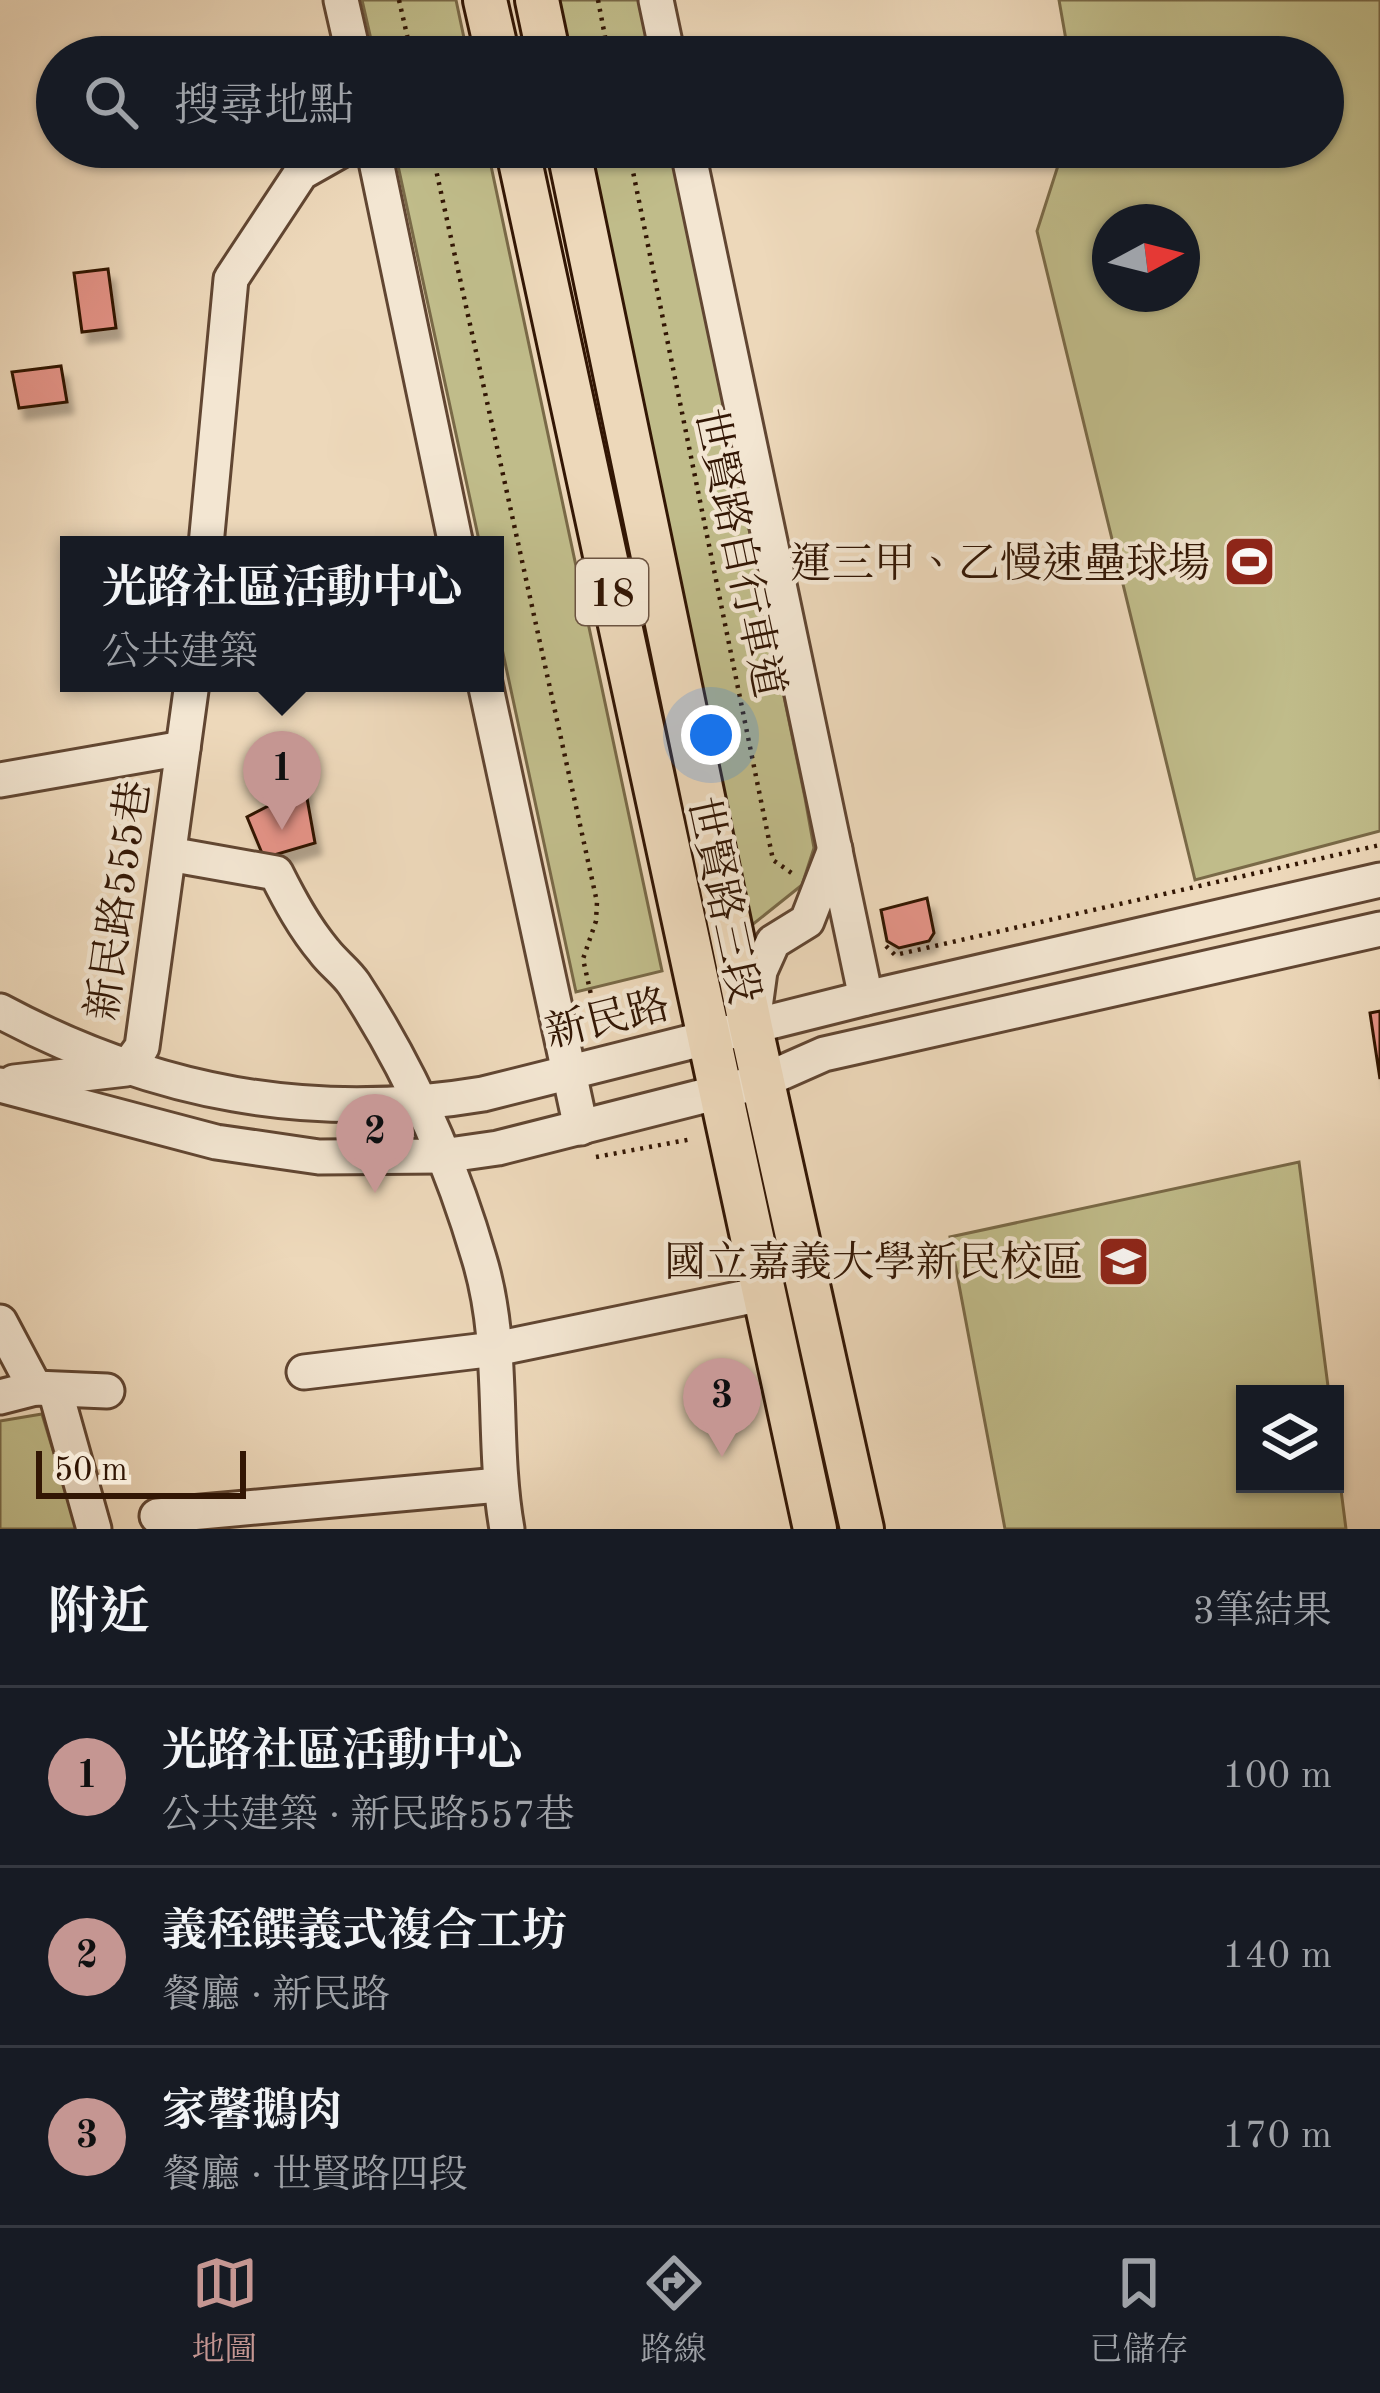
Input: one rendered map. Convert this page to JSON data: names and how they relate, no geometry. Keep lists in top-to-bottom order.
{
  "streets": {
    "main road": ["18", "世賢路三段"],
    "street": ["新民路555巷", "新民路"],
    "path": ["世賢路自行車道"]
  },
  "crossings": [
    ["世賢路自行車道", "世賢路三段"],
    ["18", "世賢路三段"],
    ["18", "新民路"],
    ["新民路555巷", "新民路"],
    ["世賢路三段", "新民路"]
  ],
  "places": {
    "sports": ["運三甲、乙慢速壘球場"],
    "school or university": ["國立嘉義大學新民校區"]
  },
  "scale_bar": "50 m",
  "north": "right",
  "page": {
    "search": "搜尋地點",
    "popup": ["光路社區活動中心", "公共建築"],
    "pins": ["1", "2", "3"],
    "scale": "50 m",
    "heading": ["附近", "3筆結果"],
    "list": [
      {
        "mark": "1",
        "name": "光路社區活動中心",
        "note": "公共建築 · 新民路557巷",
        "value": "100 m"
      },
      {
        "mark": "2",
        "name": "義秷饌義式複合工坊",
        "note": "餐廳 · 新民路",
        "value": "140 m"
      },
      {
        "mark": "3",
        "name": "家馨鵝肉",
        "note": "餐廳 · 世賢路四段",
        "value": "170 m"
      }
    ],
    "nav": ["地圖", "路線", "已儲存"]
  }
}
